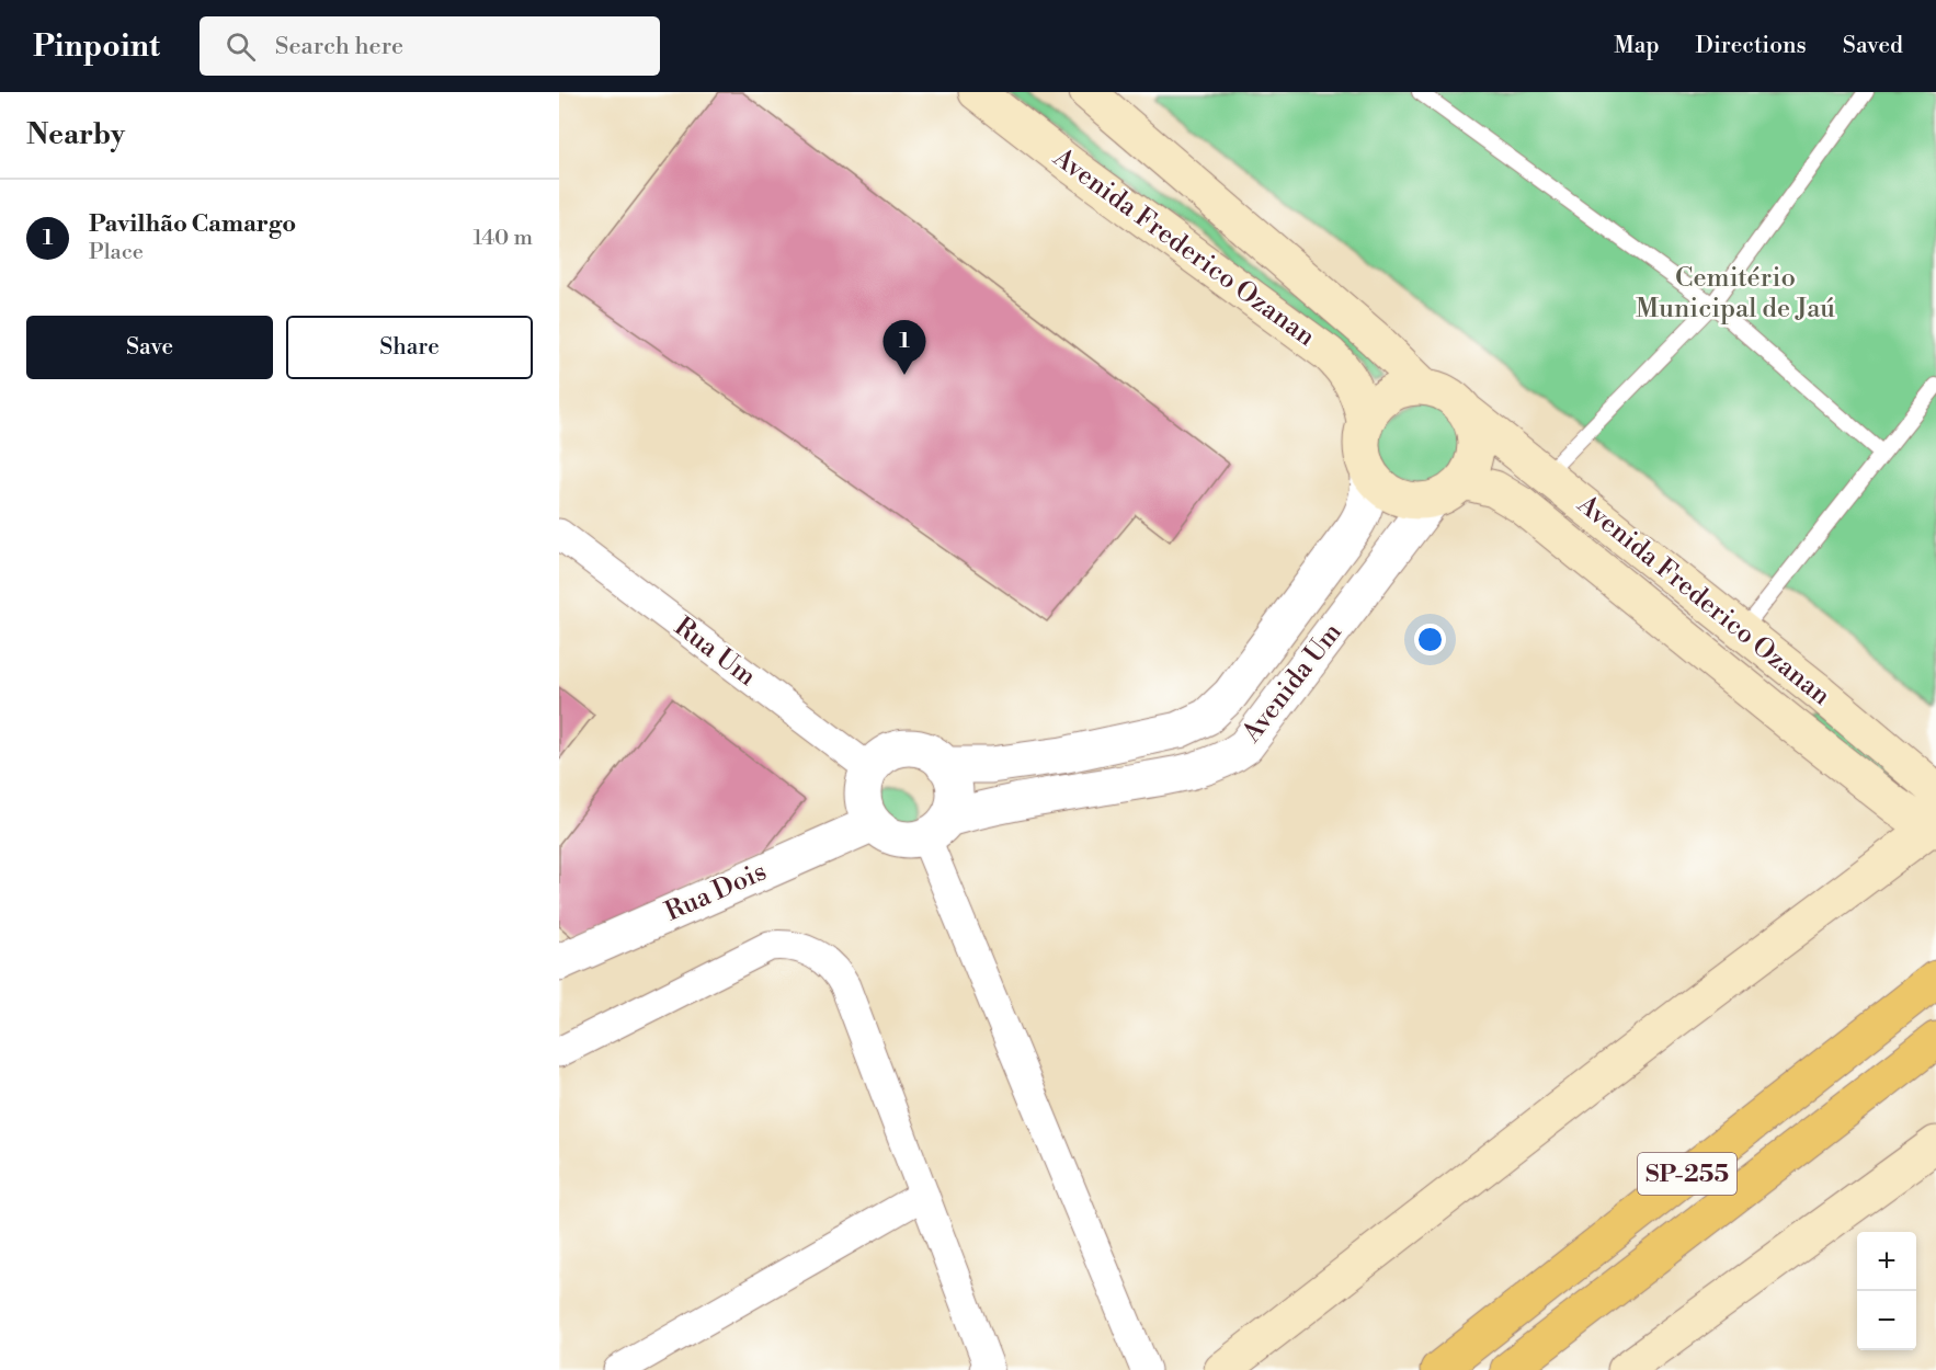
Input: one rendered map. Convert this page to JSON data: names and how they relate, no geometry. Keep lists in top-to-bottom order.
{
  "streets": {
    "highway": ["SP-255"],
    "main road": ["Avenida Frederico Ozanan"],
    "street": ["Rua Um", "Avenida Um", "Rua Dois"]
  },
  "crossings": [
    ["Avenida Frederico Ozanan", "Avenida Um"],
    ["Rua Um", "Avenida Um"],
    ["Rua Um", "Rua Dois"],
    ["Avenida Um", "Rua Dois"]
  ],
  "parks": ["Cemitério Municipal de Jaú"],
  "page": {
    "header": "Pinpoint",
    "search": "Search here",
    "nav": ["Map", "Directions", "Saved"],
    "heading": "Nearby",
    "list": [
      {
        "mark": "1",
        "name": "Pavilhão Camargo",
        "note": "Place",
        "value": "140 m"
      }
    ],
    "buttons": ["Save", "Share"],
    "pins": "1",
    "map_buttons": ["+", "−"]
  }
}
